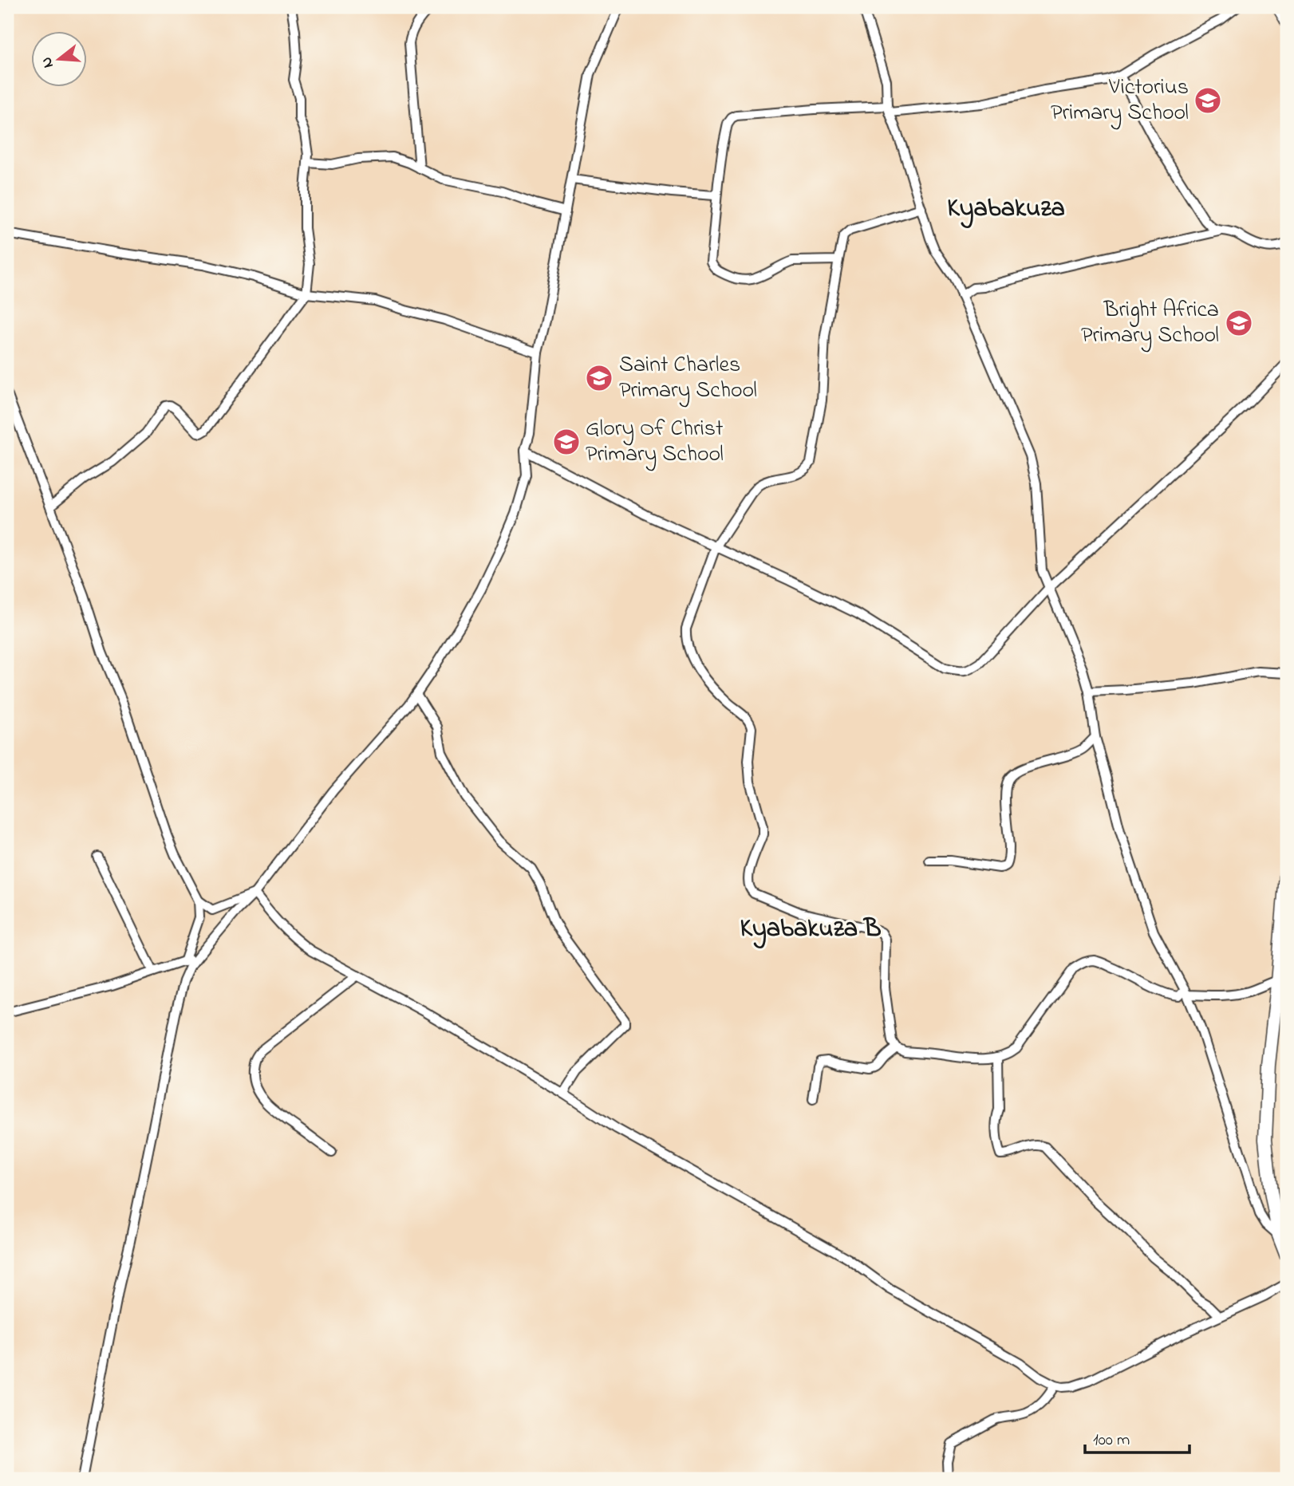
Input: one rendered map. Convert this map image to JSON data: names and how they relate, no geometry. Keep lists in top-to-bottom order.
{
  "districts": ["Kyabakuza", "Kyabakuza B"],
  "places": {
    "school or university": [
      "Victorius Primary School",
      "Bright Africa Primary School",
      "Saint Charles Primary School",
      "Glory Of Christ Primary School"
    ]
  },
  "scale_bar": "100 m",
  "north": "left"
}
